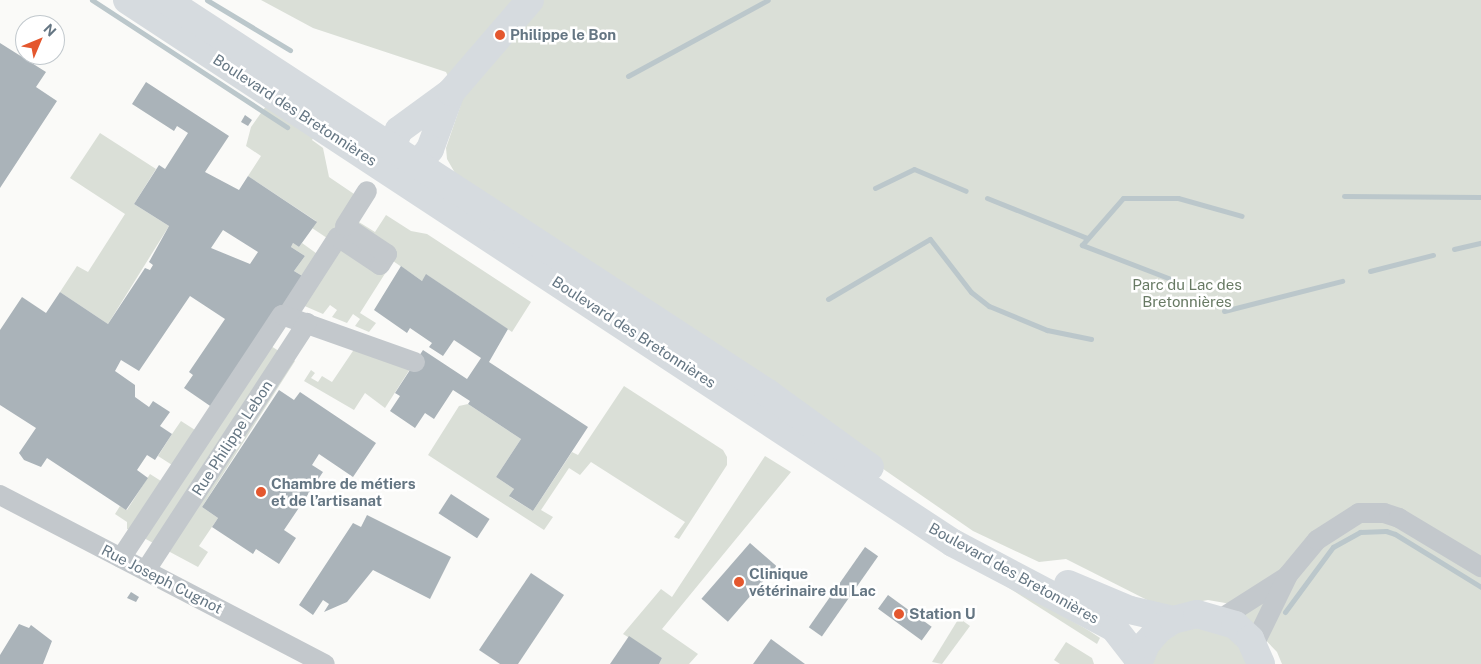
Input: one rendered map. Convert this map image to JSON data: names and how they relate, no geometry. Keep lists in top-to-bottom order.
{
  "streets": {
    "main road": ["Boulevard des Bretonnières"],
    "street": ["Rue Philippe Lebon", "Rue Joseph Cugnot"]
  },
  "crossings": [
    ["Rue Philippe Lebon", "Rue Joseph Cugnot"]
  ],
  "parks": ["Parc du Lac des Bretonnières"],
  "places": [
    "Philippe le Bon",
    "Chambre de métiers et de l’artisanat",
    "Clinique vétérinaire du Lac",
    "Station U"
  ],
  "north": "top right"
}
